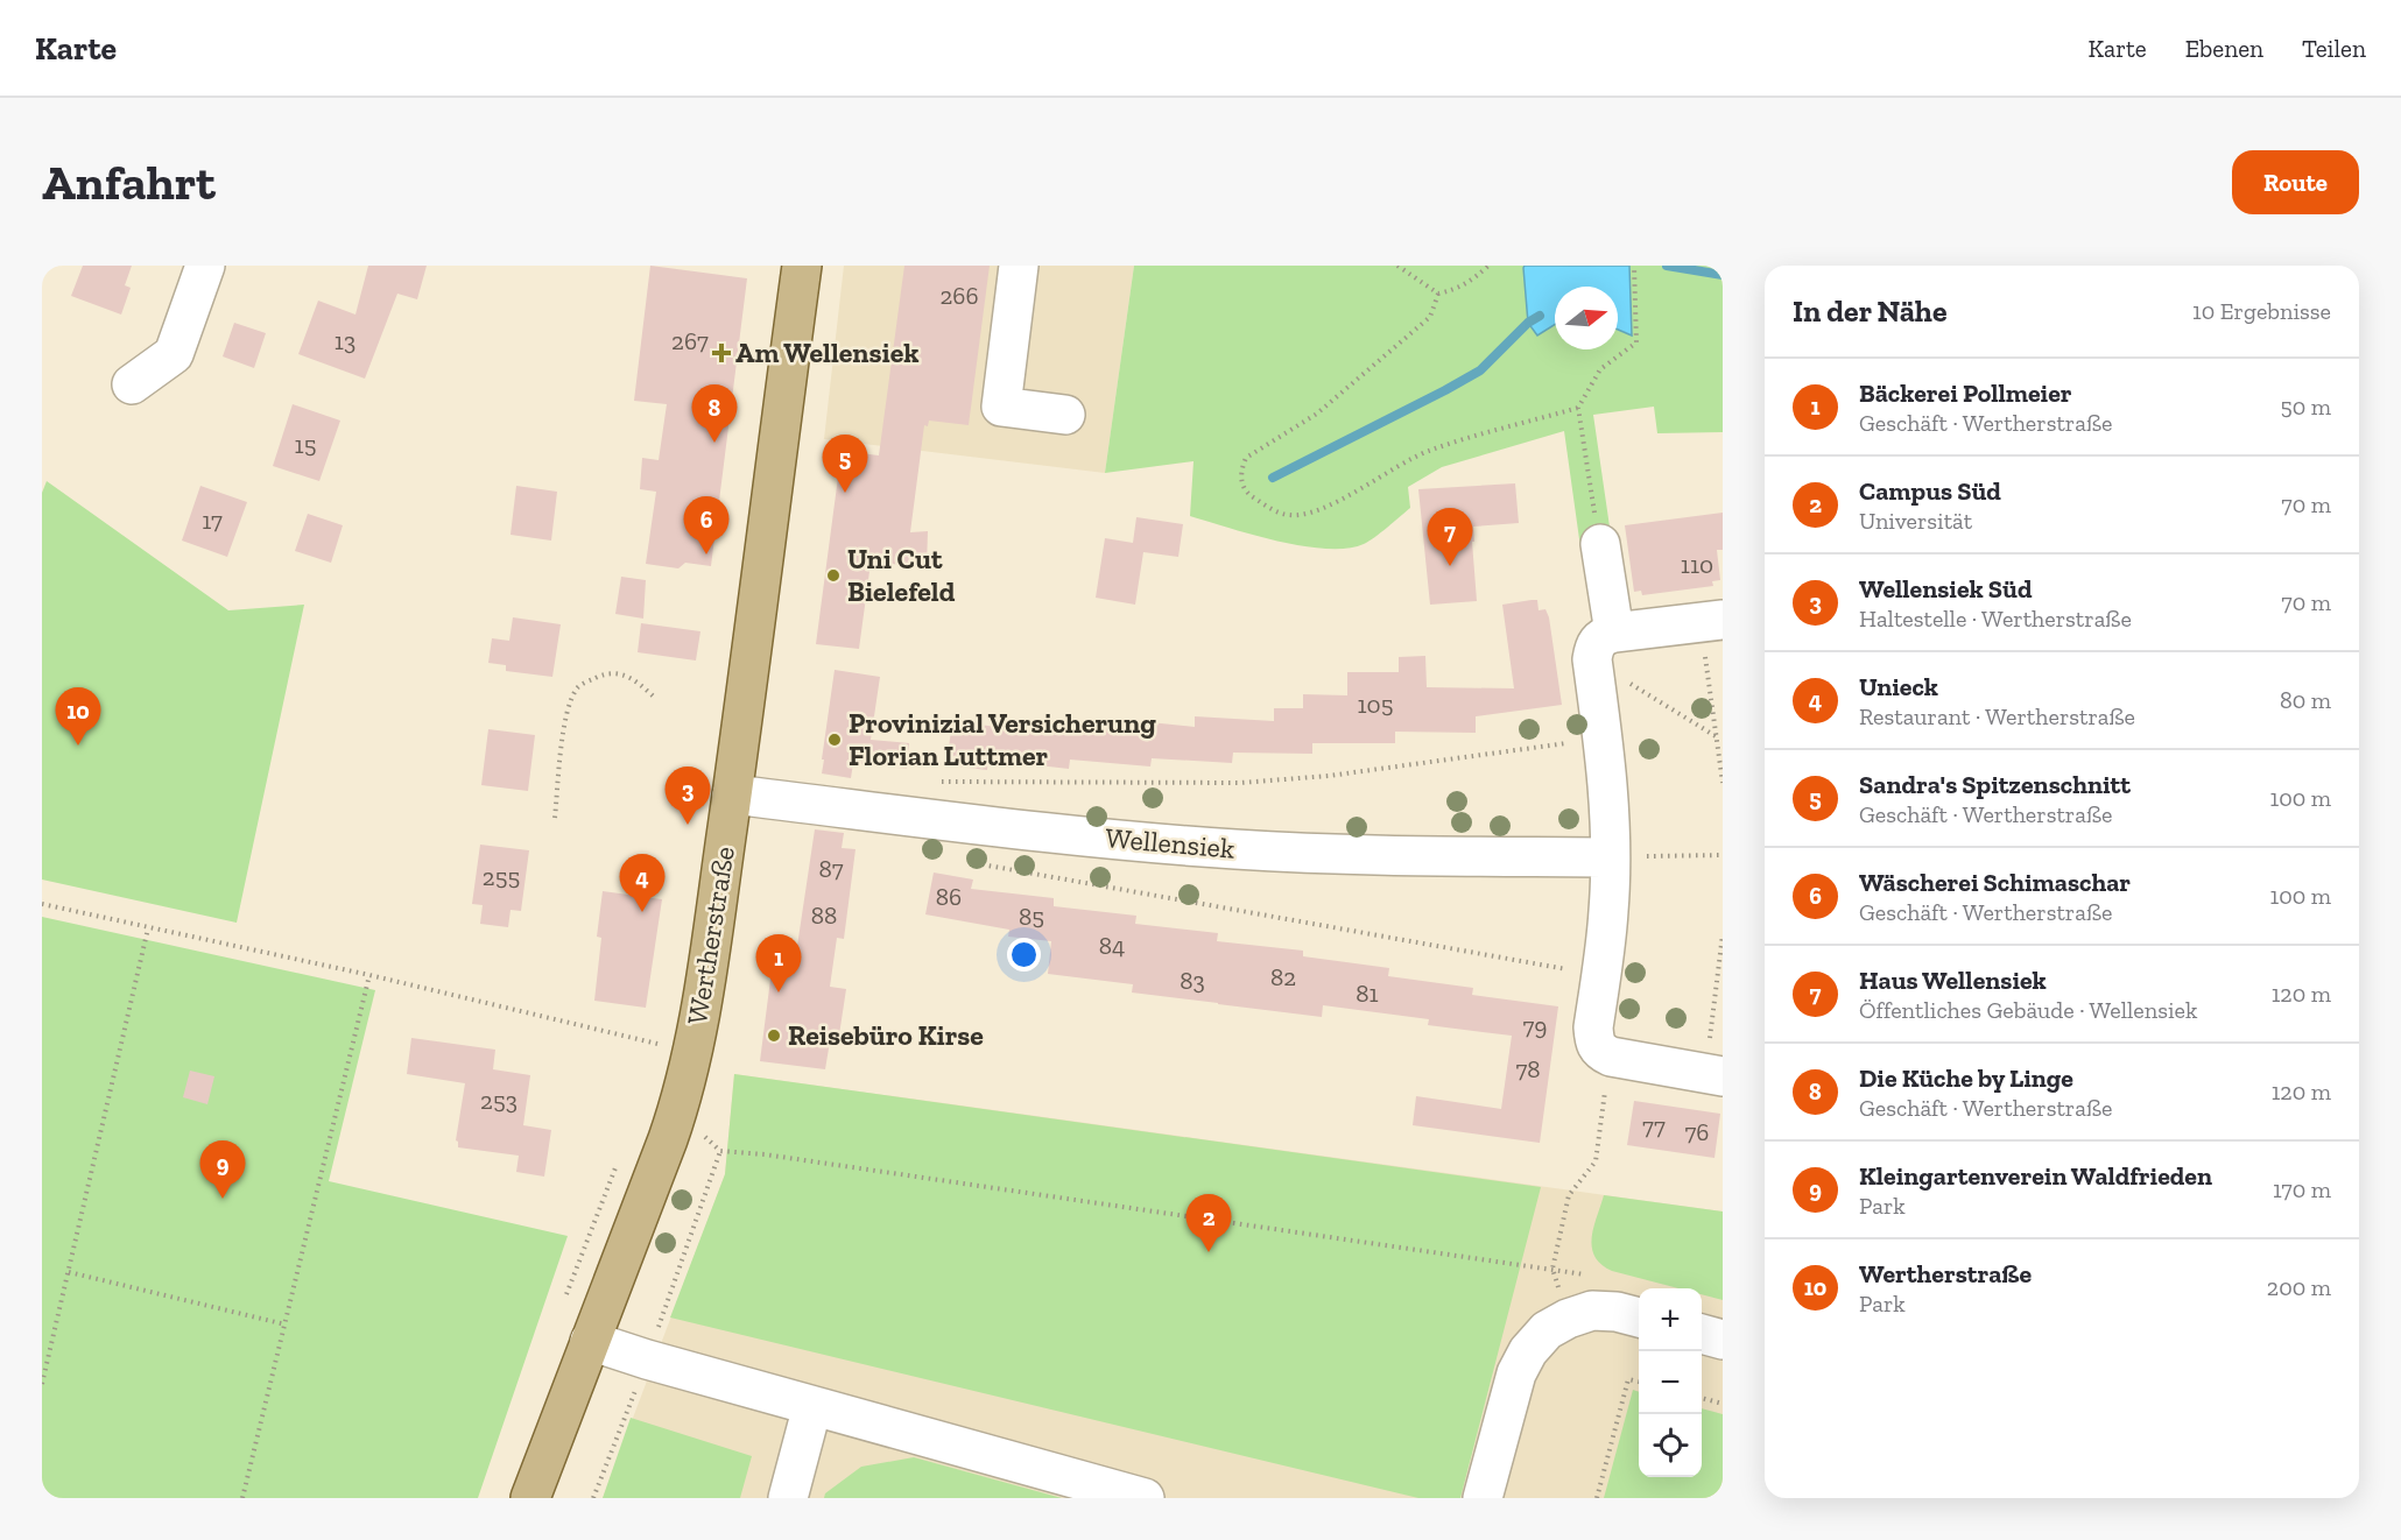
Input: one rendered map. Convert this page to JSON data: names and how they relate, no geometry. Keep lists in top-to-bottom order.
{
  "streets": {
    "main road": ["Wertherstraße"],
    "street": ["Wellensiek"]
  },
  "crossings": [
    ["Wellensiek", "Wertherstraße"]
  ],
  "places": {
    "health": ["Am Wellensiek"],
    "other": ["Uni Cut Bielefeld", "Provinizial Versicherung Florian Luttmer", "Reisebüro Kirse"]
  },
  "house_numbers": [
    "266",
    "13",
    "267",
    "15",
    "17",
    "110",
    "105",
    "87",
    "255",
    "86",
    "88",
    "85",
    "84",
    "82",
    "83",
    "81",
    "79",
    "78",
    "253",
    "77",
    "76"
  ],
  "north": "right",
  "page": {
    "header": "Karte",
    "nav": ["Karte", "Ebenen", "Teilen"],
    "buttons": "Route",
    "title": "Anfahrt",
    "heading": ["In der Nähe", "10 Ergebnisse"],
    "list": [
      {
        "mark": "1",
        "name": "Bäckerei Pollmeier",
        "note": "Geschäft · Wertherstraße",
        "value": "50 m"
      },
      {
        "mark": "2",
        "name": "Campus Süd",
        "note": "Universität",
        "value": "70 m"
      },
      {
        "mark": "3",
        "name": "Wellensiek Süd",
        "note": "Haltestelle · Wertherstraße",
        "value": "70 m"
      },
      {
        "mark": "4",
        "name": "Unieck",
        "note": "Restaurant · Wertherstraße",
        "value": "80 m"
      },
      {
        "mark": "5",
        "name": "Sandra's Spitzenschnitt",
        "note": "Geschäft · Wertherstraße",
        "value": "100 m"
      },
      {
        "mark": "6",
        "name": "Wäscherei Schimaschar",
        "note": "Geschäft · Wertherstraße",
        "value": "100 m"
      },
      {
        "mark": "7",
        "name": "Haus Wellensiek",
        "note": "Öffentliches Gebäude · Wellensiek",
        "value": "120 m"
      },
      {
        "mark": "8",
        "name": "Die Küche by Linge",
        "note": "Geschäft · Wertherstraße",
        "value": "120 m"
      },
      {
        "mark": "9",
        "name": "Kleingartenverein Waldfrieden",
        "note": "Park",
        "value": "170 m"
      },
      {
        "mark": "10",
        "name": "Wertherstraße",
        "note": "Park",
        "value": "200 m"
      }
    ],
    "pins": [
      "8",
      "5",
      "6",
      "7",
      "10",
      "3",
      "4",
      "1",
      "9",
      "2"
    ],
    "map_buttons": ["+", "−"]
  }
}
